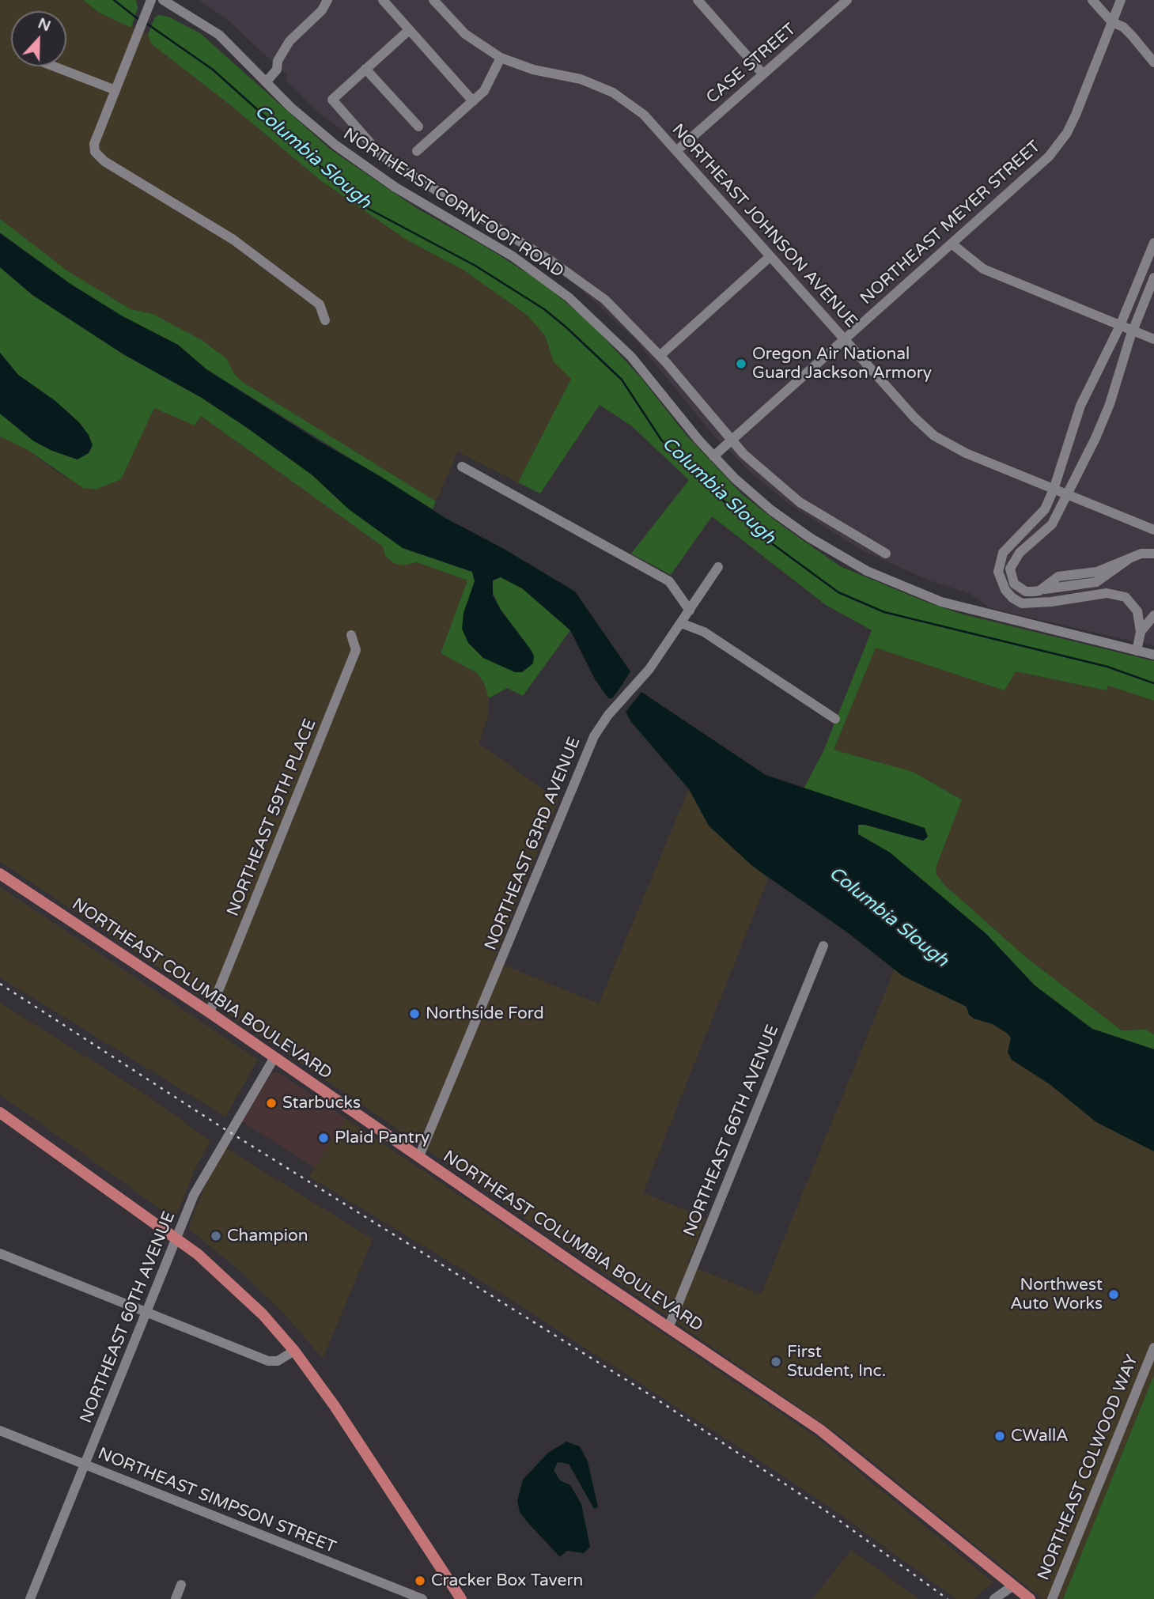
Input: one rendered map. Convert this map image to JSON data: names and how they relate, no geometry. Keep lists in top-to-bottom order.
{
  "streets": {
    "main road": ["NORTHEAST COLUMBIA BOULEVARD"],
    "street": [
      "CASE STREET",
      "NORTHEAST CORNFOOT ROAD",
      "NORTHEAST MEYER STREET",
      "NORTHEAST JOHNSON AVENUE",
      "NORTHEAST 59TH PLACE",
      "NORTHEAST 63RD AVENUE",
      "NORTHEAST 66TH AVENUE",
      "NORTHEAST 60TH AVENUE",
      "NORTHEAST COLWOOD WAY",
      "NORTHEAST SIMPSON STREET"
    ]
  },
  "crossings": [
    ["CASE STREET", "NORTHEAST JOHNSON AVENUE"],
    ["NORTHEAST CORNFOOT ROAD", "NORTHEAST MEYER STREET"],
    ["NORTHEAST MEYER STREET", "NORTHEAST JOHNSON AVENUE"],
    ["NORTHEAST 59TH PLACE", "NORTHEAST COLUMBIA BOULEVARD"],
    ["NORTHEAST 63RD AVENUE", "NORTHEAST COLUMBIA BOULEVARD"],
    ["NORTHEAST COLUMBIA BOULEVARD", "NORTHEAST 66TH AVENUE"],
    ["NORTHEAST COLUMBIA BOULEVARD", "NORTHEAST 60TH AVENUE"],
    ["NORTHEAST 60TH AVENUE", "NORTHEAST SIMPSON STREET"]
  ],
  "water": ["Columbia Slough"],
  "places": [
    "Oregon Air National Guard Jackson Armory",
    "Northside Ford",
    "Starbucks",
    "Plaid Pantry",
    "Champion",
    "Northwest Auto Works",
    "First Student, Inc.",
    "CWallA",
    "Cracker Box Tavern"
  ],
  "north": "top"
}
